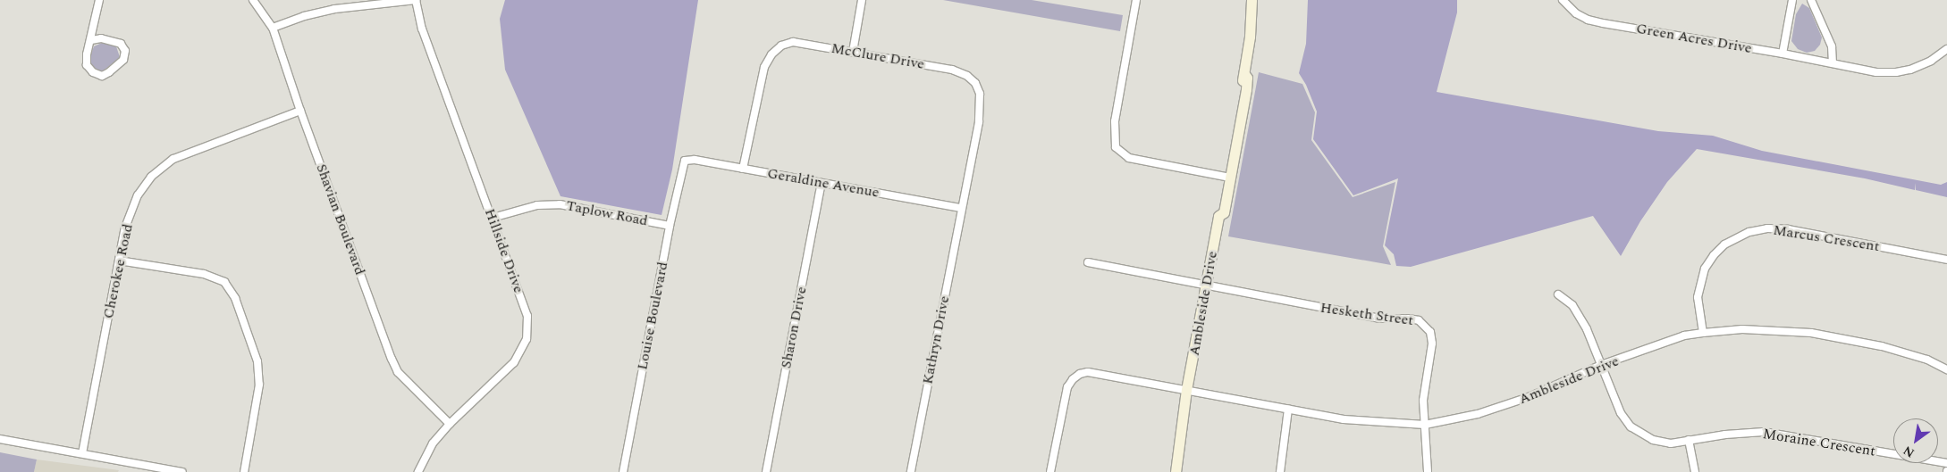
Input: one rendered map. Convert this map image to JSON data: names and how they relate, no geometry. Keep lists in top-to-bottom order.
{
  "streets": {
    "street": [
      "Green Acres Drive",
      "McClure Drive",
      "Geraldine Avenue",
      "Taplow Road",
      "Shavian Boulevard",
      "Marcus Crescent",
      "Hillside Drive",
      "Cherokee Road",
      "Ambleside Drive",
      "Hesketh Street",
      "Louise Boulevard",
      "Sharon Drive",
      "Kathryn Drive",
      "Moraine Crescent"
    ]
  },
  "crossings": [
    ["McClure Drive", "Geraldine Avenue"],
    ["McClure Drive", "Kathryn Drive"],
    ["Geraldine Avenue", "Louise Boulevard"],
    ["Geraldine Avenue", "Sharon Drive"],
    ["Geraldine Avenue", "Kathryn Drive"],
    ["Taplow Road", "Hillside Drive"],
    ["Taplow Road", "Louise Boulevard"],
    ["Shavian Boulevard", "Hillside Drive"],
    ["Shavian Boulevard", "Cherokee Road"],
    ["Marcus Crescent", "Ambleside Drive"],
    ["Ambleside Drive", "Hesketh Street"],
    ["Ambleside Drive", "Moraine Crescent"]
  ],
  "north": "bottom left"
}
